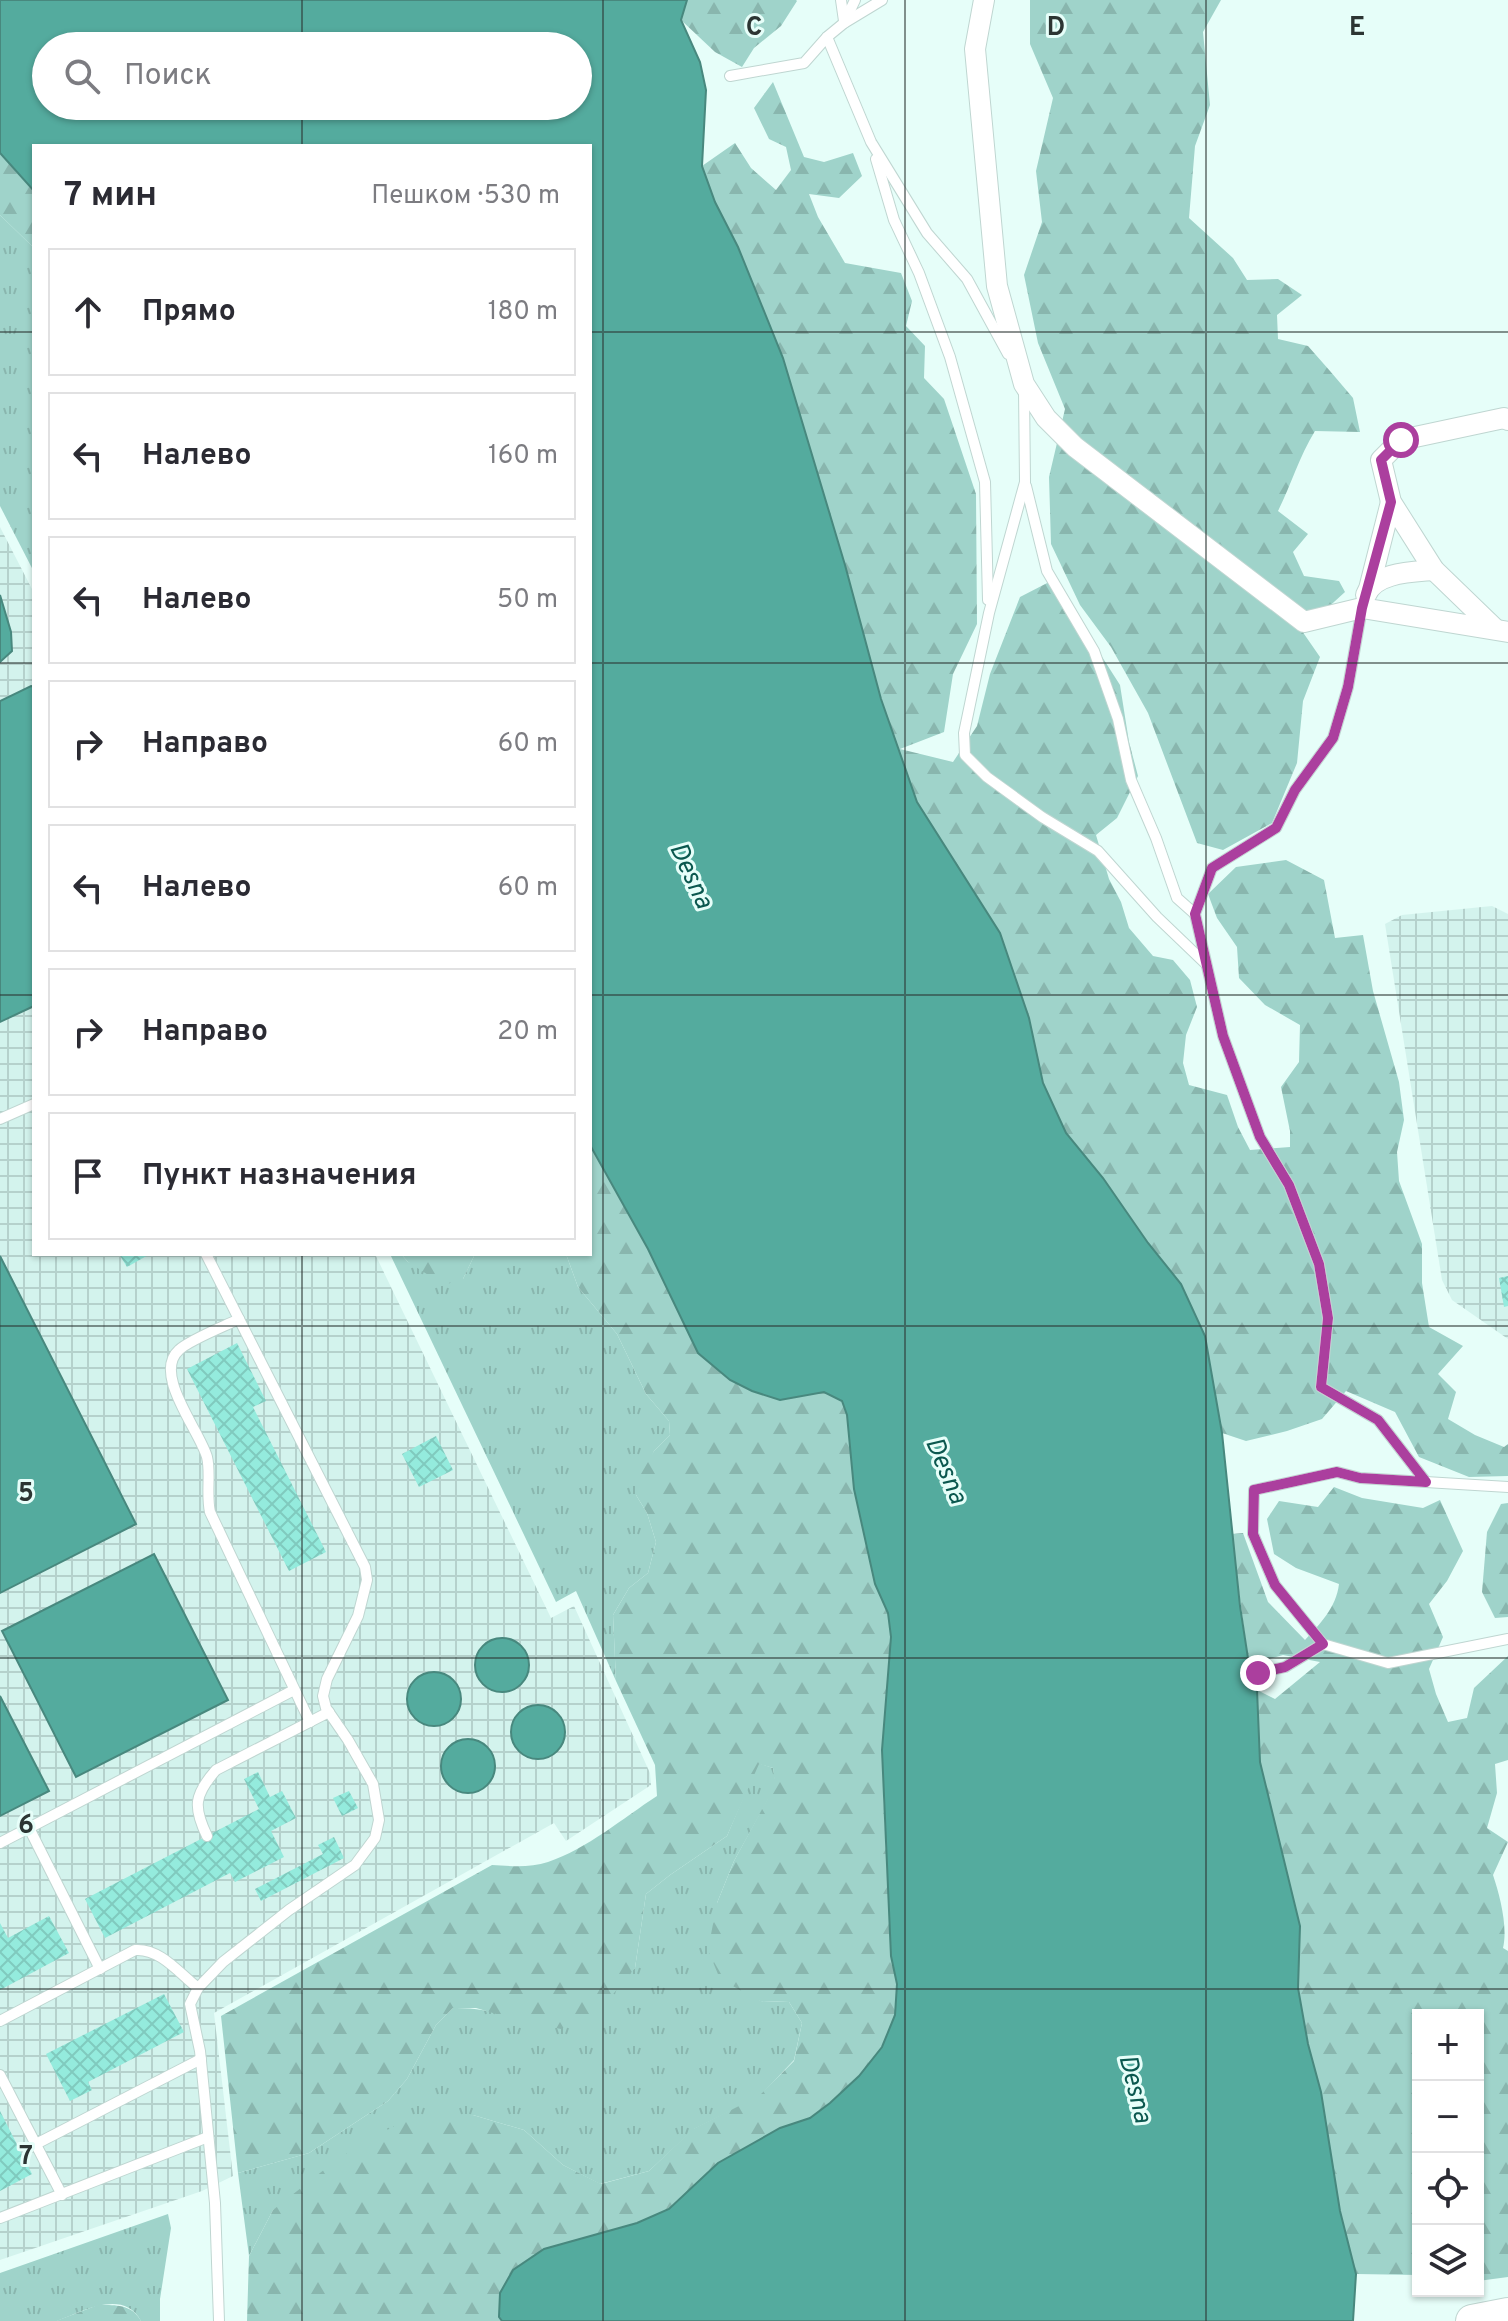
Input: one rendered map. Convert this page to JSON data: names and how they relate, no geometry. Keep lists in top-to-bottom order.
{
  "water": ["Desna"],
  "page": {
    "search": "Поиск",
    "heading": ["7 мин", "Пешком · 530 m"],
    "list": [
      ["Прямо", "180 m"],
      ["Налево", "160 m"],
      ["Налево", "50 m"],
      ["Направо", "60 m"],
      ["Налево", "60 m"],
      ["Направо", "20 m"],
      "Пункт назначения"
    ],
    "map_buttons": ["+", "−"]
  },
  "grid": {
    "columns": ["C", "D", "E"],
    "rows": ["5", "6", "7"]
  }
}
